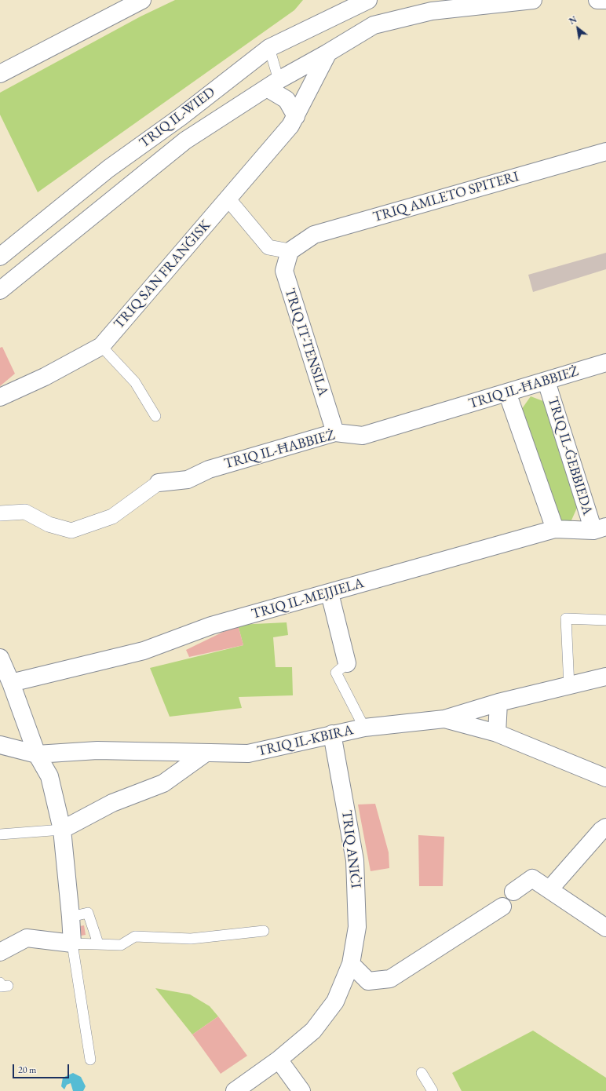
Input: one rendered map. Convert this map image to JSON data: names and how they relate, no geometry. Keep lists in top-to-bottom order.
{
  "streets": {
    "street": [
      "TRIQ IL-WIED",
      "TRIQ AMLETO SPITERI",
      "TRIQ SAN FRANĠISK",
      "TRIQ IT-TENSILA",
      "TRIQ IL-ĦABBIEŻ",
      "TRIQ IL-ĠEBBIEDA",
      "TRIQ IL-MEJJIELA",
      "TRIQ IL-KBIRA",
      "TRIQ ANIĊI"
    ]
  },
  "crossings": [
    ["TRIQ IL-WIED", "TRIQ SAN FRANĠISK"],
    ["TRIQ AMLETO SPITERI", "TRIQ IT-TENSILA"],
    ["TRIQ IT-TENSILA", "TRIQ IL-ĦABBIEŻ"],
    ["TRIQ IL-ĦABBIEŻ", "TRIQ IL-ĠEBBIEDA"],
    ["TRIQ IL-ĠEBBIEDA", "TRIQ IL-MEJJIELA"],
    ["TRIQ IL-KBIRA", "TRIQ ANIĊI"]
  ],
  "scale_bar": "20 m",
  "north": "top left"
}
